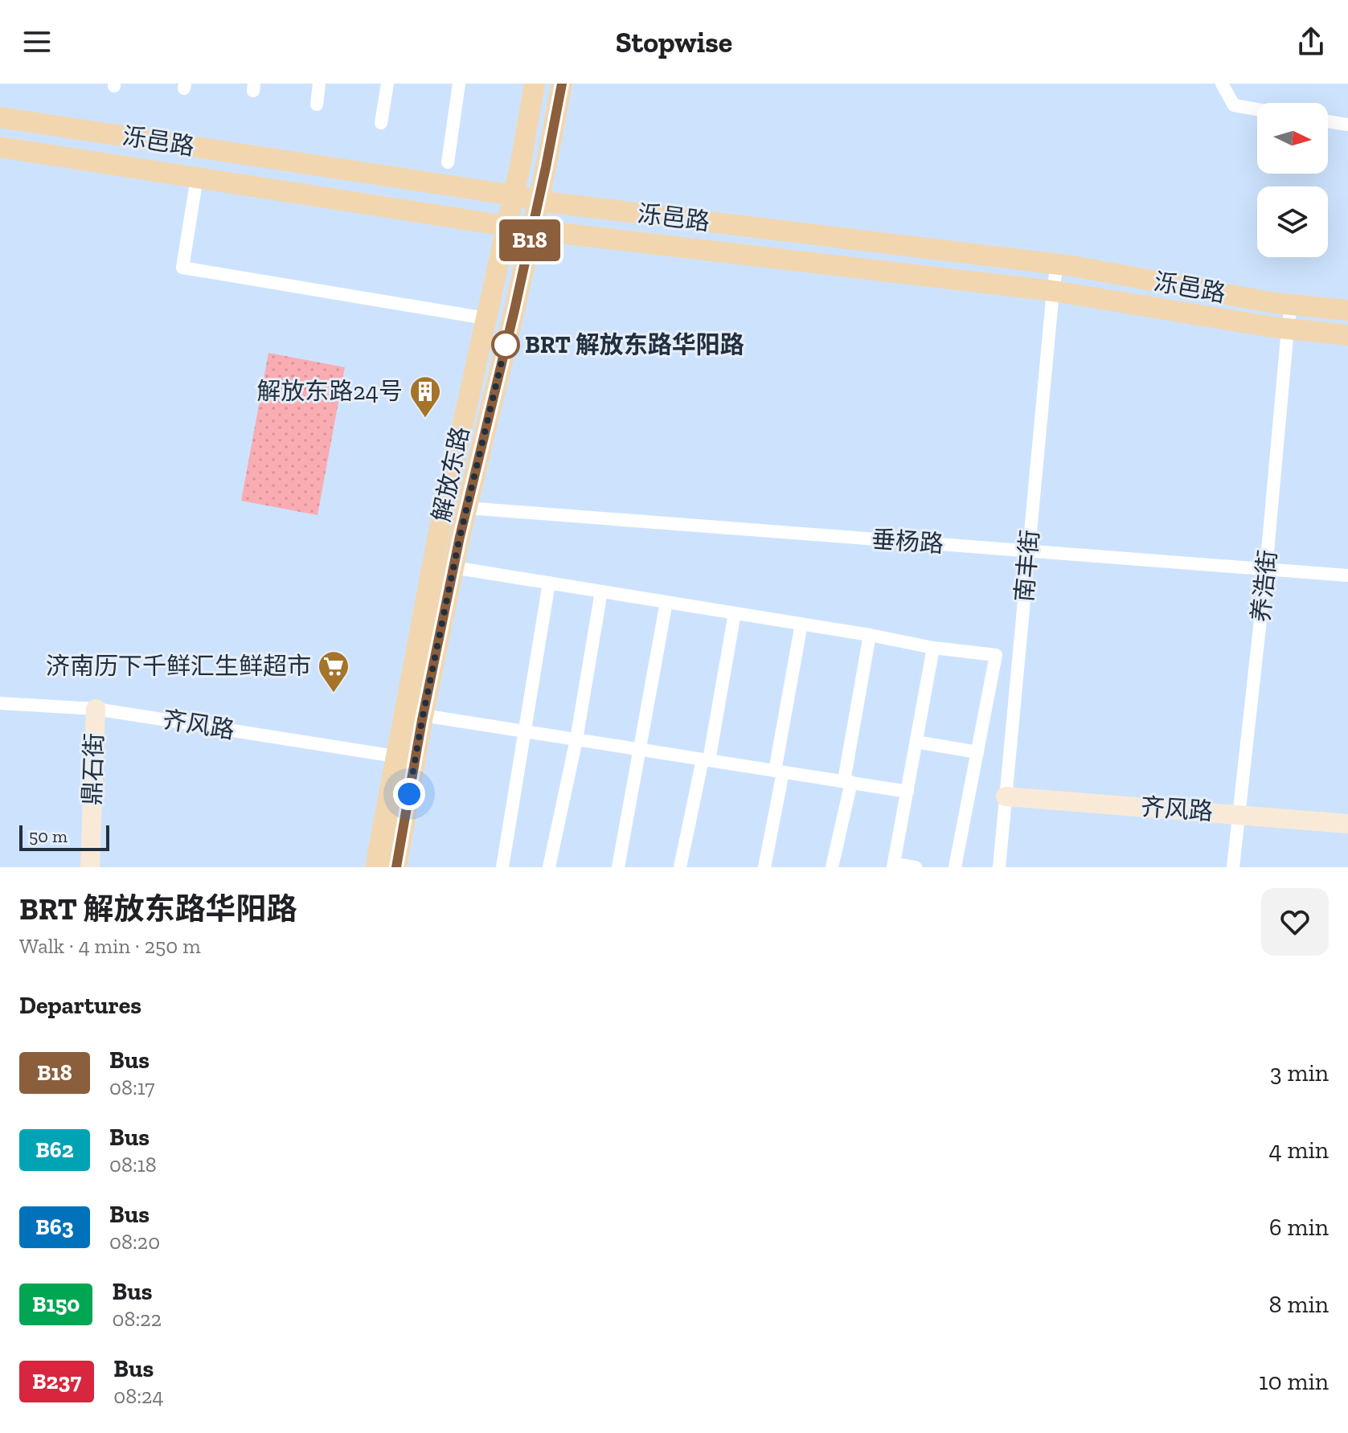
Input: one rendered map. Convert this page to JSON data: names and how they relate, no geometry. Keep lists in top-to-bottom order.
{
  "streets": {
    "main road": ["泺邑路", "解放东路"],
    "street": [
      "垂杨路",
      "南丰街",
      "养浩街",
      "齐风路",
      "鼎石街"
    ]
  },
  "crossings": [
    ["泺邑路", "解放东路"],
    ["泺邑路", "南丰街"],
    ["泺邑路", "养浩街"],
    ["解放东路", "垂杨路"],
    ["解放东路", "齐风路"],
    ["垂杨路", "南丰街"],
    ["垂杨路", "养浩街"],
    ["南丰街", "齐风路"],
    ["养浩街", "齐风路"],
    ["齐风路", "鼎石街"]
  ],
  "places": {
    "other": ["BRT 解放东路华阳路"],
    "building": ["解放东路24号"],
    "supermarket": ["济南历下千鲜汇生鲜超市"]
  },
  "lines": ["bus line B18"],
  "scale_bar": "50 m",
  "north": "right",
  "page": {
    "header": "Stopwise",
    "on_map": "B18",
    "scale": "50 m",
    "heading": [
      ["BRT 解放东路华阳路", "Walk · 4 min · 250 m"],
      "Departures"
    ],
    "list": [
      {
        "mark": "B18",
        "name": "Bus",
        "note": "08:17",
        "value": "3 min"
      },
      {
        "mark": "B62",
        "name": "Bus",
        "note": "08:18",
        "value": "4 min"
      },
      {
        "mark": "B63",
        "name": "Bus",
        "note": "08:20",
        "value": "6 min"
      },
      {
        "mark": "B150",
        "name": "Bus",
        "note": "08:22",
        "value": "8 min"
      },
      {
        "mark": "B237",
        "name": "Bus",
        "note": "08:24",
        "value": "10 min"
      }
    ]
  }
}
